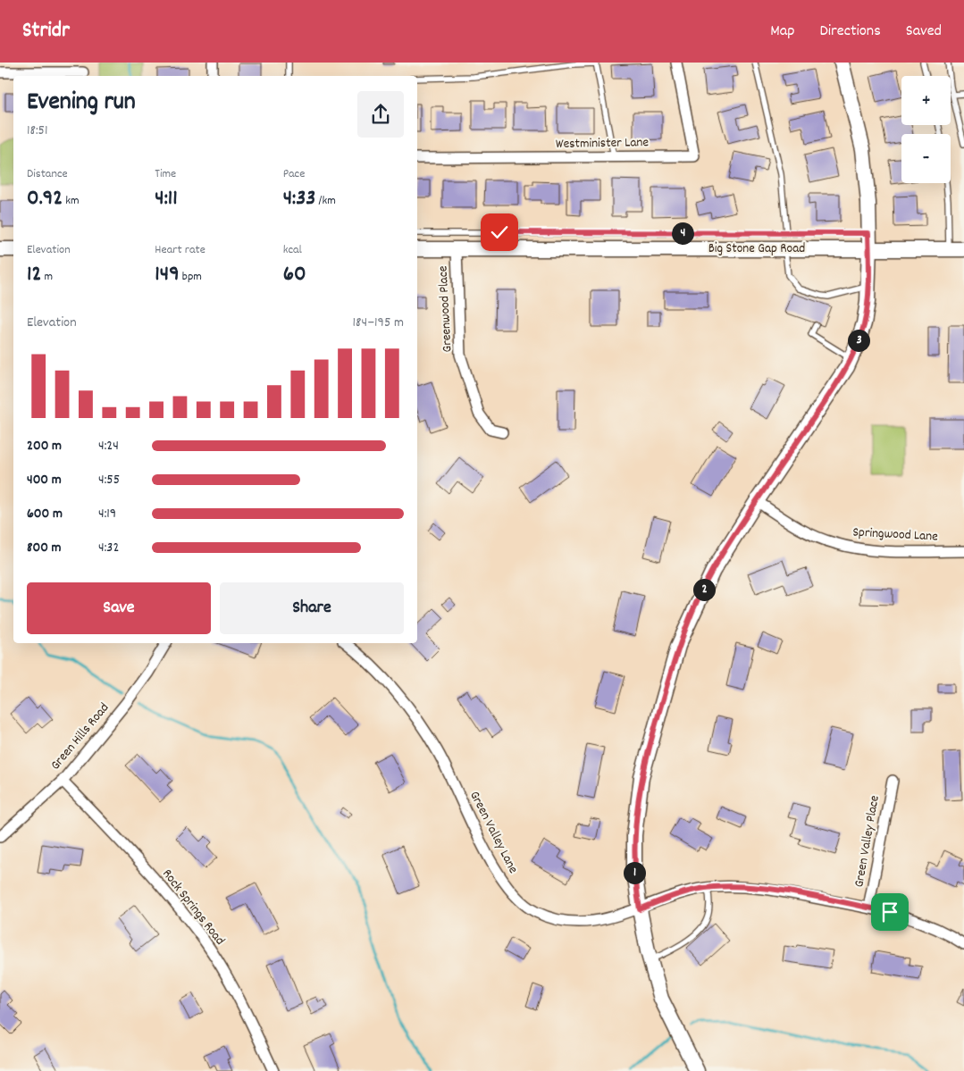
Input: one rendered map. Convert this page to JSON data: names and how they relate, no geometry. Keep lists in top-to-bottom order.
{
  "streets": {
    "street": [
      "Westminister Lane",
      "Big Stone Gap Road",
      "Greenwood Place",
      "Springwood Lane",
      "Green Hills Road",
      "Green Valley Lane",
      "Green Valley Place",
      "Rock Springs Road"
    ]
  },
  "crossings": [
    ["Big Stone Gap Road", "Greenwood Place"],
    ["Green Hills Road", "Rock Springs Road"],
    ["Green Valley Lane", "Green Valley Place"]
  ],
  "page": {
    "header": "Stridr",
    "nav": ["Map", "Directions", "Saved"],
    "map_buttons": ["+", "−"],
    "heading": ["Evening run", "18:51"],
    "stats": [
      ["Distance", "0.92 km"],
      ["Time", "4:11"],
      ["Pace", "4:33 /km"],
      ["Elevation", "12 m"],
      ["Heart rate", "149 bpm"],
      ["kcal", "60"]
    ],
    "pins": [
      "4",
      "3",
      "2",
      "1"
    ],
    "chart": ["Elevation", "184–195 m"],
    "list": [
      {
        "name": "200 m",
        "note": "4:24"
      },
      {
        "name": "400 m",
        "note": "4:55"
      },
      {
        "name": "600 m",
        "note": "4:19"
      },
      {
        "name": "800 m",
        "note": "4:32"
      }
    ],
    "buttons": ["Save", "Share"]
  }
}
